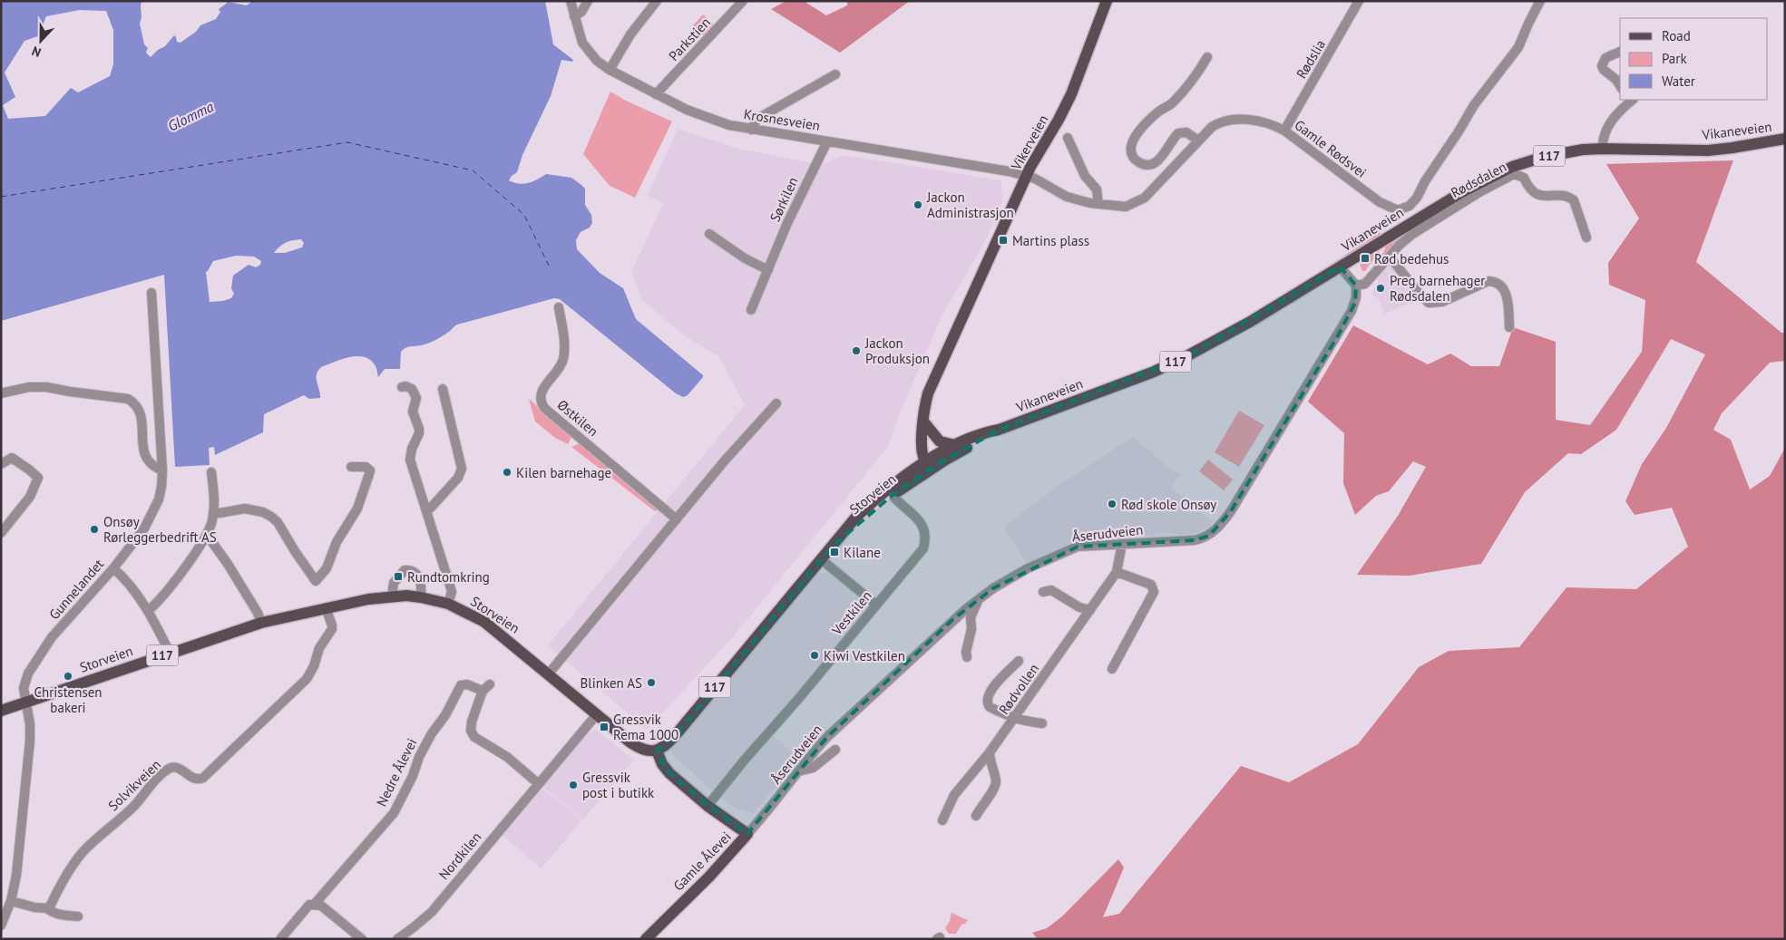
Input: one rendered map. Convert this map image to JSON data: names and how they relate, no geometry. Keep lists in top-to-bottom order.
{
  "streets": {
    "main road": [
      "Vikaneveien",
      "Vikerveien",
      "117",
      "Storveien",
      "Gamle Ålevei"
    ],
    "street": [
      "Parkstien",
      "Rødslia",
      "Krosnesveien",
      "Gamle Rødsvei",
      "Rødsdalen",
      "Sørkilen",
      "Østkilen",
      "Åserudveien",
      "Gunnelandet",
      "Vestkilen",
      "Rødvollen",
      "Nedre Ålevei",
      "Solvikveien",
      "Nordkilen"
    ]
  },
  "crossings": [
    ["Parkstien", "Krosnesveien"],
    ["Rødslia", "Gamle Rødsvei"],
    ["Krosnesveien", "Vikerveien"],
    ["Krosnesveien", "Gamle Rødsvei"],
    ["Krosnesveien", "Sørkilen"],
    ["Vikaneveien", "Vikerveien"],
    ["Vikaneveien", "Storveien"],
    ["Vikerveien", "Gamle Rødsvei"],
    ["Vikerveien", "Storveien"],
    ["Rødsdalen", "Åserudveien"],
    ["Storveien", "Gunnelandet"],
    ["Storveien", "Solvikveien"],
    ["Storveien", "Nordkilen"],
    ["Storveien", "Gamle Ålevei"],
    ["Åserudveien", "Rødvollen"],
    ["Åserudveien", "Gamle Ålevei"],
    ["Vestkilen", "Gamle Ålevei"],
    ["Nedre Ålevei", "Nordkilen"]
  ],
  "water": ["Glomma"],
  "places": {
    "other": [
      "Jackon Administrasjon",
      "Preg barnehager Rødsdalen",
      "Jackon Produksjon",
      "Kilen barnehage",
      "Rød skole Onsøy",
      "Onsøy Rørleggerbedrift AS",
      "Kiwi Vestkilen",
      "Christensen bakeri",
      "Blinken AS",
      "Gressvik post i butikk"
    ],
    "transit": [
      "Martins plass",
      "Rød bedehus",
      "Kilane",
      "Rundtomkring",
      "Gressvik Rema 1000"
    ]
  },
  "legend": ["Road", "Park", "Water"],
  "north": "bottom"
}
